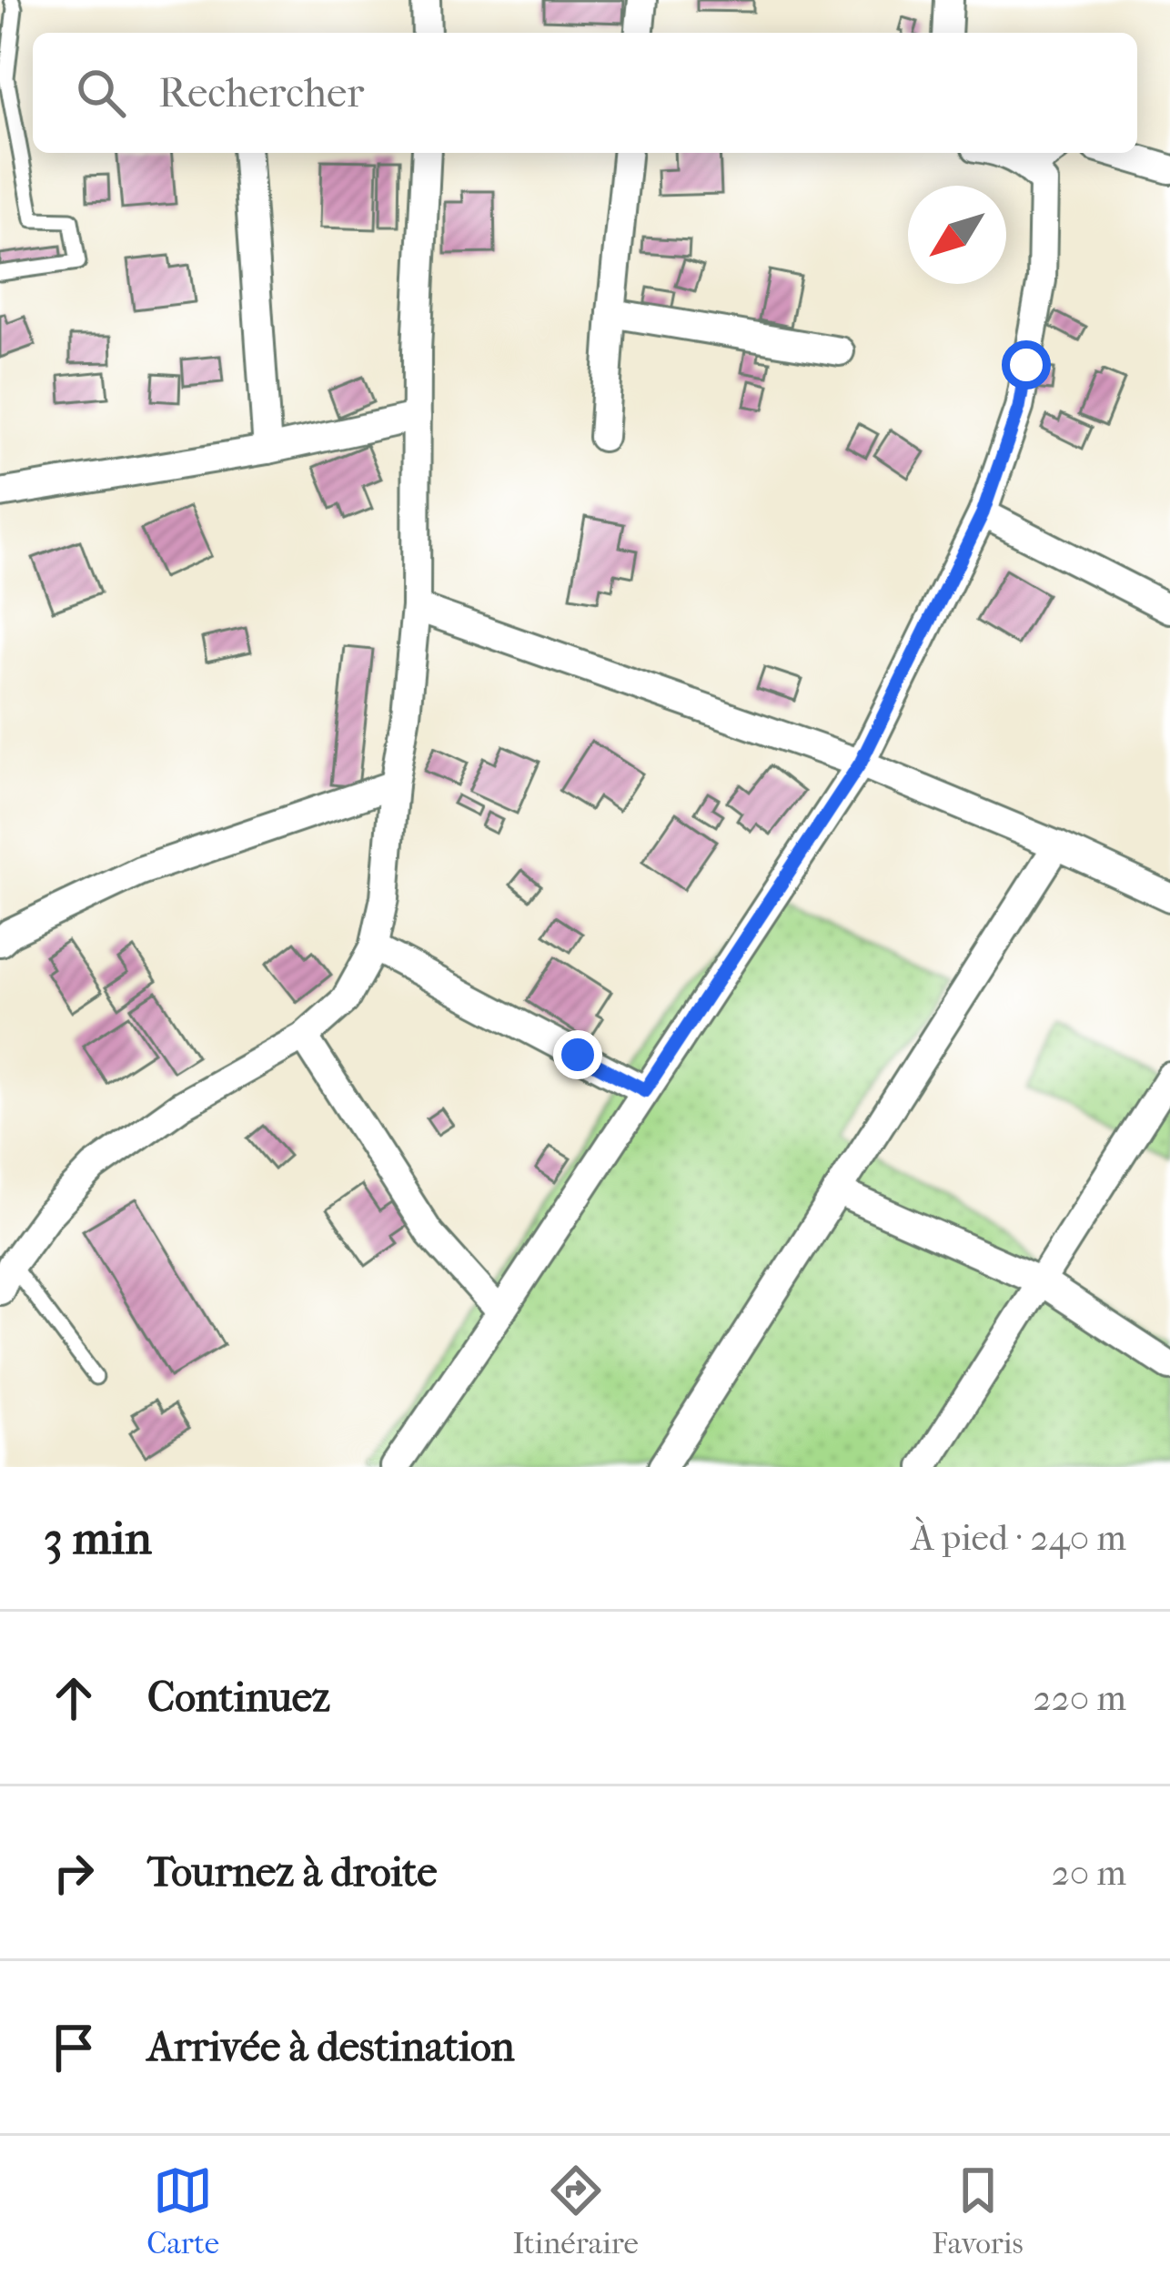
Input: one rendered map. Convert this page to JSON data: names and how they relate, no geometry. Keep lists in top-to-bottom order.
{
  "north": "bottom left",
  "page": {
    "search": "Rechercher",
    "heading": ["3 min", "À pied · 240 m"],
    "list": [
      ["Continuez", "220 m"],
      ["Tournez à droite", "20 m"],
      "Arrivée à destination"
    ],
    "nav": ["Carte", "Itinéraire", "Favoris"]
  }
}
